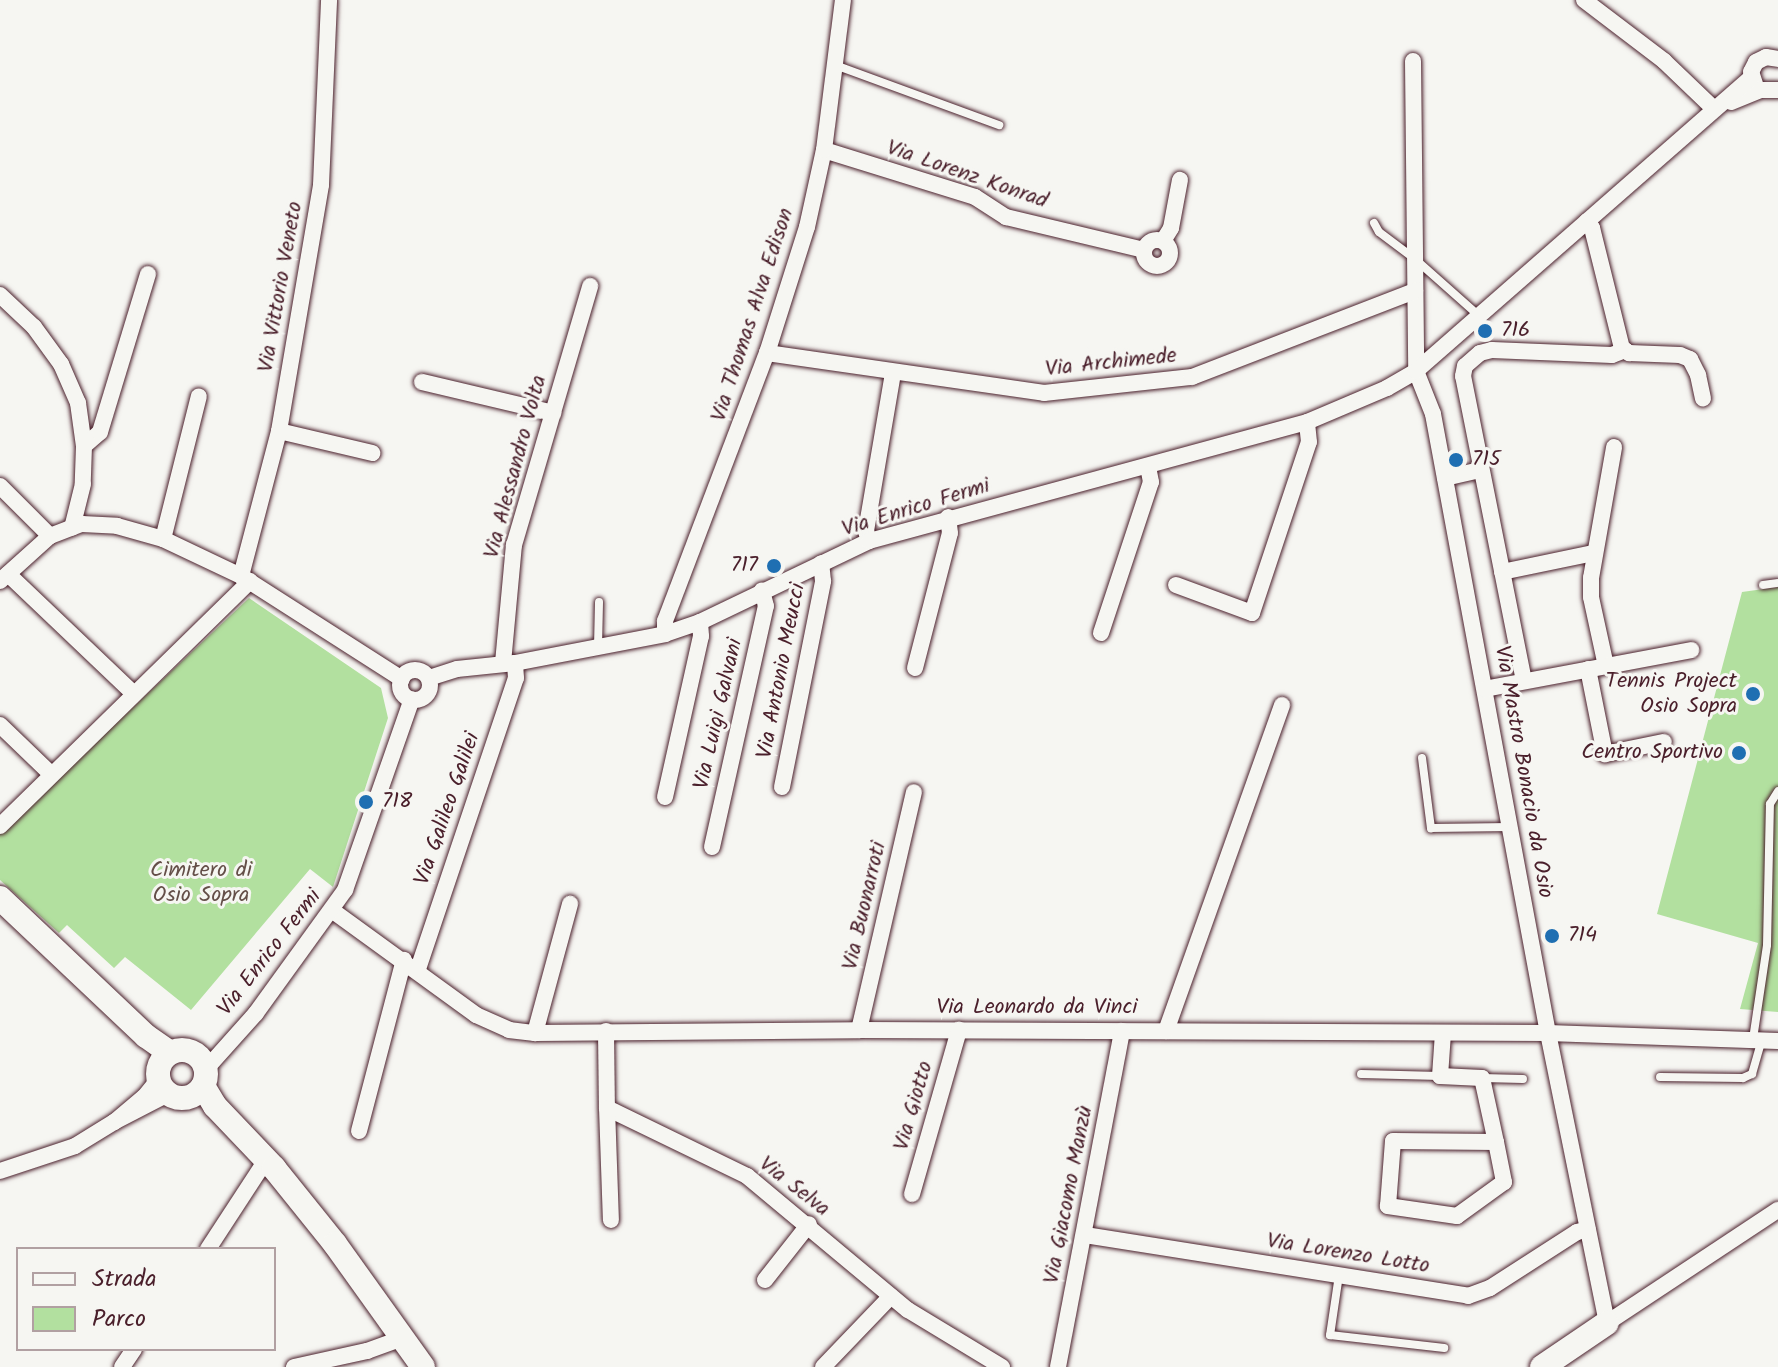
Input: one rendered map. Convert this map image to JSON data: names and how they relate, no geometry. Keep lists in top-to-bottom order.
{
  "streets": {
    "street": [
      "Via Lorenz Konrad",
      "Via Vittorio Veneto",
      "Via Thomas Alva Edison",
      "Via Archimede",
      "Via Alessandro Volta",
      "Via Enrico Fermi",
      "Via Antonio Meucci",
      "Via Luigi Galvani",
      "Via Mastro Bonacio da Osio",
      "Via Galileo Galilei",
      "Via Buonarroti",
      "Via Leonardo da Vinci",
      "Via Giotto",
      "Via Selva",
      "Via Giacomo Manzù",
      "Via Lorenzo Lotto"
    ]
  },
  "crossings": [
    ["Via Lorenz Konrad", "Via Thomas Alva Edison"],
    ["Via Thomas Alva Edison", "Via Archimede"],
    ["Via Thomas Alva Edison", "Via Enrico Fermi"],
    ["Via Alessandro Volta", "Via Enrico Fermi"],
    ["Via Alessandro Volta", "Via Galileo Galilei"],
    ["Via Enrico Fermi", "Via Antonio Meucci"],
    ["Via Enrico Fermi", "Via Luigi Galvani"],
    ["Via Enrico Fermi", "Via Mastro Bonacio da Osio"],
    ["Via Enrico Fermi", "Via Galileo Galilei"],
    ["Via Enrico Fermi", "Via Leonardo da Vinci"],
    ["Via Mastro Bonacio da Osio", "Via Leonardo da Vinci"],
    ["Via Mastro Bonacio da Osio", "Via Lorenzo Lotto"],
    ["Via Galileo Galilei", "Via Leonardo da Vinci"],
    ["Via Buonarroti", "Via Leonardo da Vinci"],
    ["Via Leonardo da Vinci", "Via Giotto"],
    ["Via Leonardo da Vinci", "Via Giacomo Manzù"],
    ["Via Giacomo Manzù", "Via Lorenzo Lotto"]
  ],
  "parks": ["Cimitero di Osio Sopra"],
  "places": [
    "716",
    "715",
    "717",
    "Tennis Project Osio Sopra",
    "Centro Sportivo",
    "718",
    "714"
  ],
  "legend": ["Strada", "Parco"]
}
